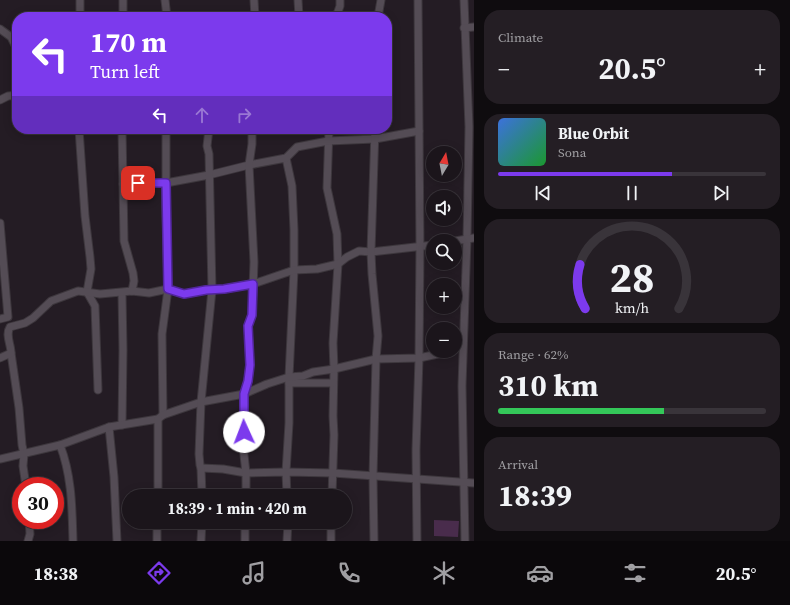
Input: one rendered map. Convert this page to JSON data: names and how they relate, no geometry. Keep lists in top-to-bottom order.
{
  "north": "top",
  "page": {
    "tile": [
      "Climate",
      ["Range · 62%", "310 km"],
      ["Arrival", "18:39"]
    ],
    "turn": ["170 m", "Turn left"],
    "heat": ["−", "20.5°", "+"],
    "song": ["Blue Orbit", "Sona"],
    "map_buttons": ["+", "−"],
    "limit": "30",
    "trip": "18:39 · 1 min · 420 m",
    "tabs": ["18:38", "20.5°"],
    "gauge": ["28", "km/h"]
  }
}
